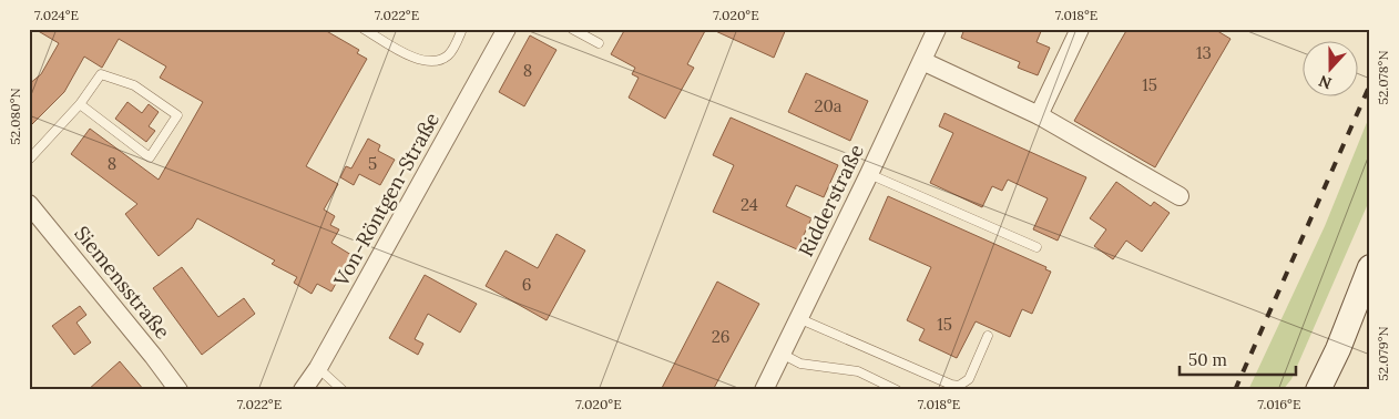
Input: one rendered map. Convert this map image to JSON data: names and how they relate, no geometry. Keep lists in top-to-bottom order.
{
  "streets": {
    "street": ["Von-Röntgen-Straße", "Ridderstraße", "Siemensstraße"]
  },
  "house_numbers": [
    "13",
    "8",
    "15",
    "20a",
    "8",
    "5",
    "24",
    "6",
    "15",
    "26"
  ],
  "scale_bar": "50 m",
  "north": "bottom",
  "coordinates": [
    "7.024°E",
    "7.022°E",
    "7.020°E",
    "7.018°E",
    "52.078°N",
    "52.080°N",
    "52.079°N",
    "7.016°E"
  ]
}
